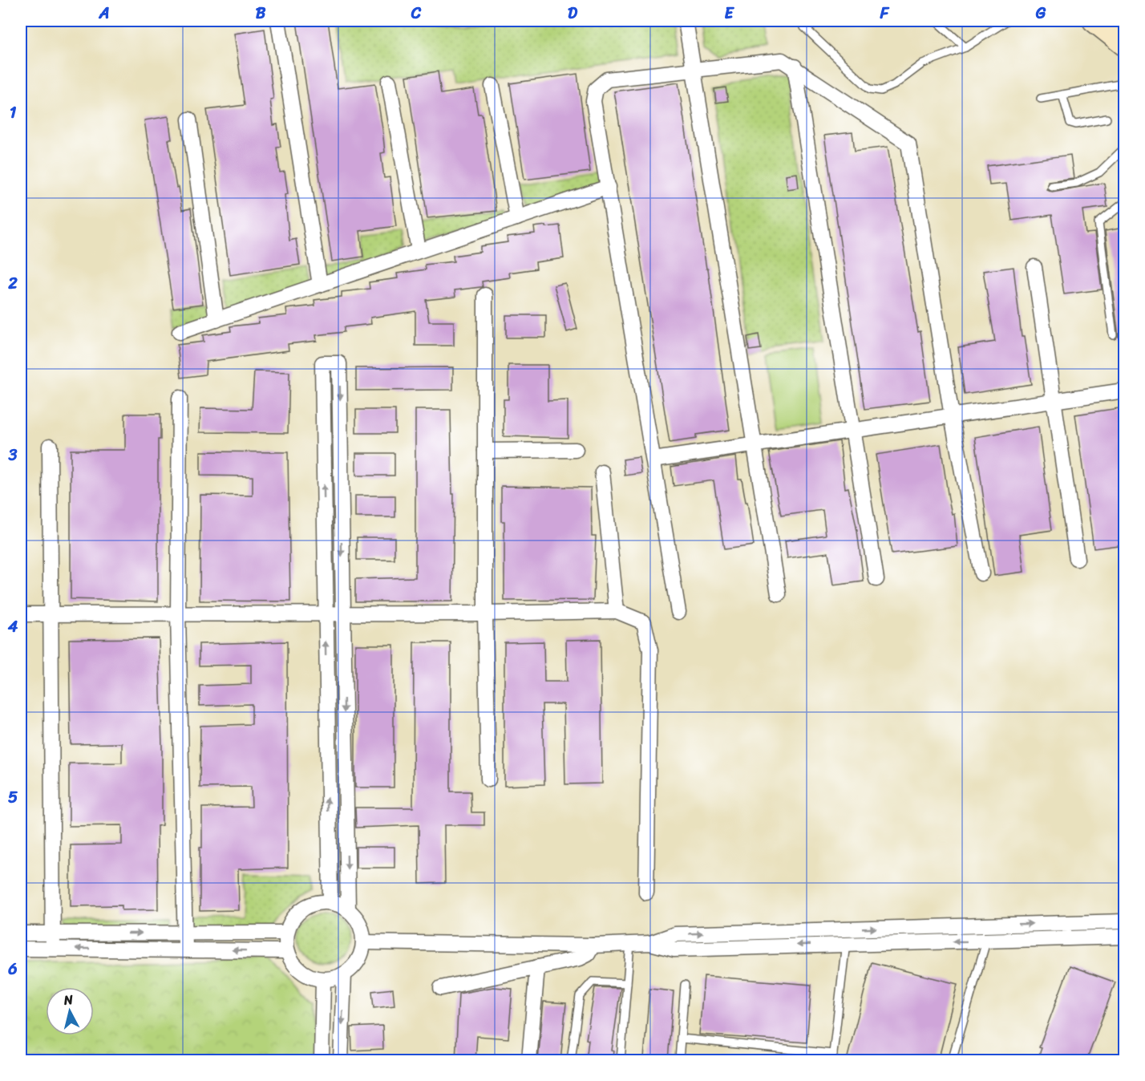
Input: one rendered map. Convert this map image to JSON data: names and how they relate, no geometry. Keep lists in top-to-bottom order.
{
  "north": "top",
  "grid": {
    "columns": [
      "A",
      "B",
      "C",
      "D",
      "E",
      "F",
      "G"
    ],
    "rows": [
      "1",
      "2",
      "3",
      "4",
      "5",
      "6"
    ]
  }
}
